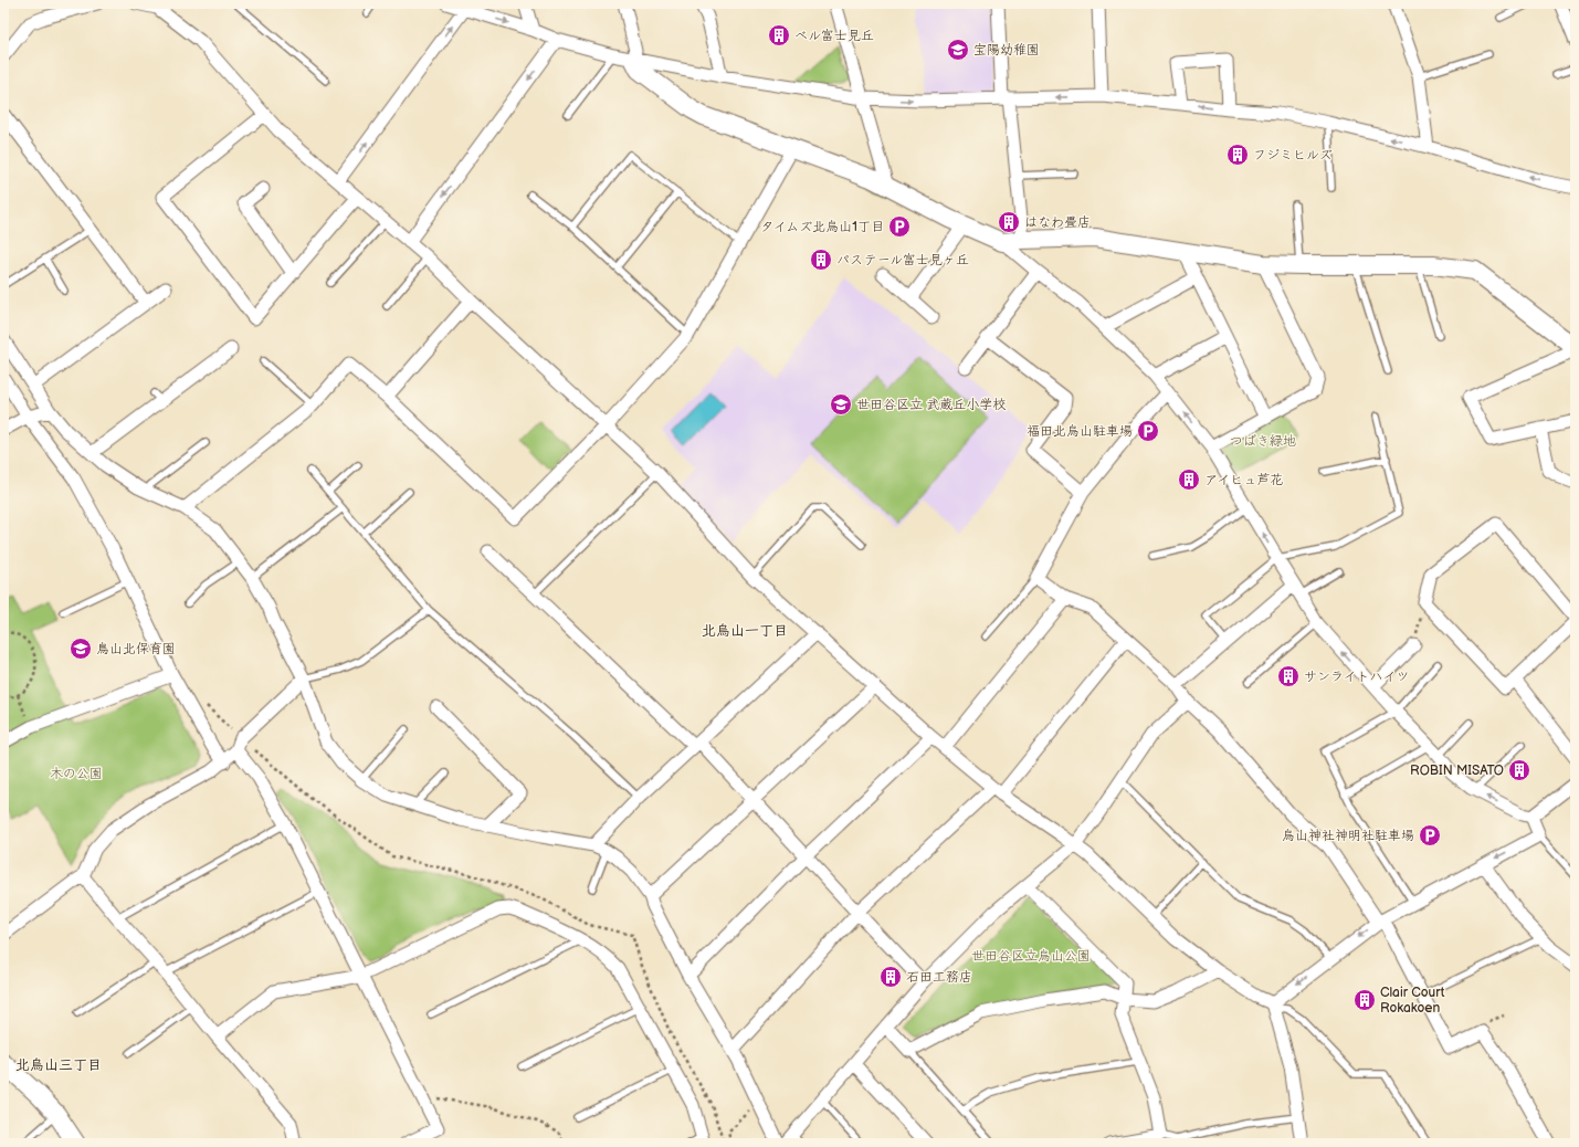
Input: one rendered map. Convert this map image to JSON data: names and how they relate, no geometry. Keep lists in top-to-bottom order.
{
  "districts": ["北烏山一丁目", "北烏山三丁目"],
  "parks": ["つばき緑地", "木の公園", "世田谷区立烏山公園"],
  "places": {
    "building": [
      "ベル富士見丘",
      "フジミヒルズ",
      "はなわ畳店",
      "パステール富士見ヶ丘",
      "アイヒュ芦花",
      "サンライトハイツ",
      "ROBIN MISATO",
      "石田工務店",
      "Clair Court Rokakoen"
    ],
    "school or university": ["宝陽幼稚園", "世田谷区立 武蔵丘小学校", "鳥山北保育園"],
    "parking": ["タイムズ北烏山1丁目", "福田北烏山駐車場", "烏山神社神明社駐車場"]
  }
}
